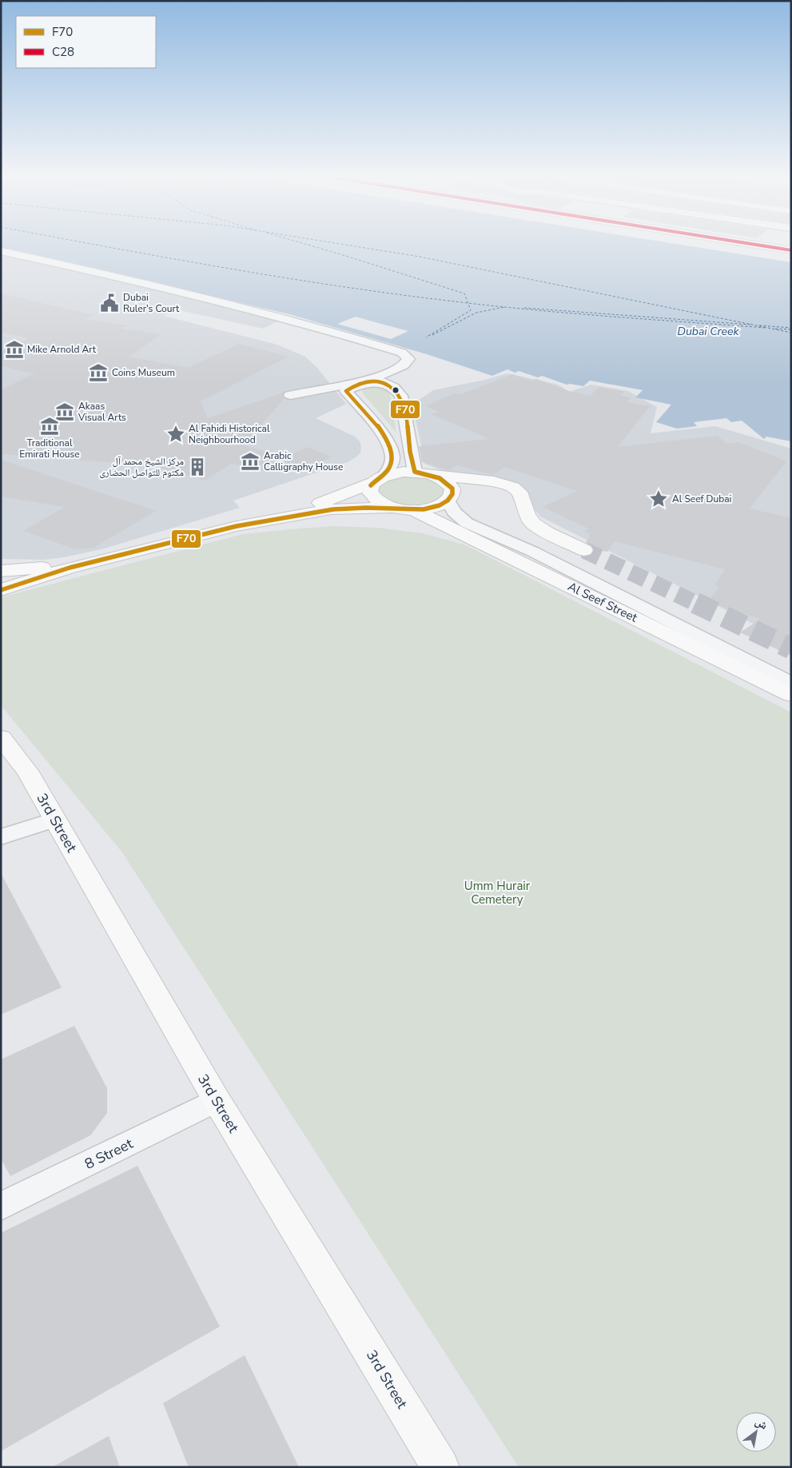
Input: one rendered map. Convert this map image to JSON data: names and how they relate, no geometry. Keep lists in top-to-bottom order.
{
  "streets": {
    "main road": ["Al Seef Street", "3rd Street"],
    "street": ["8 Street"]
  },
  "crossings": [
    ["3rd Street", "8 Street"]
  ],
  "water": ["Dubai Creek"],
  "parks": ["Umm Hurair Cemetery"],
  "places": {
    "public building": ["Dubai Ruler's Court"],
    "museum": [
      "Mike Arnold Art",
      "Coins Museum",
      "Akaas Visual Arts",
      "Traditional Emirati House",
      "Arabic Calligraphy House"
    ],
    "place": ["Al Fahidi Historical Neighbourhood", "Al Seef Dubai"],
    "building": ["مركز الشيخ محمد آل مكتوم للتواصل الحضارى"]
  },
  "lines": ["transit line C28", "transit line F70"],
  "legend": ["F70", "C28"],
  "north": "top right"
}
